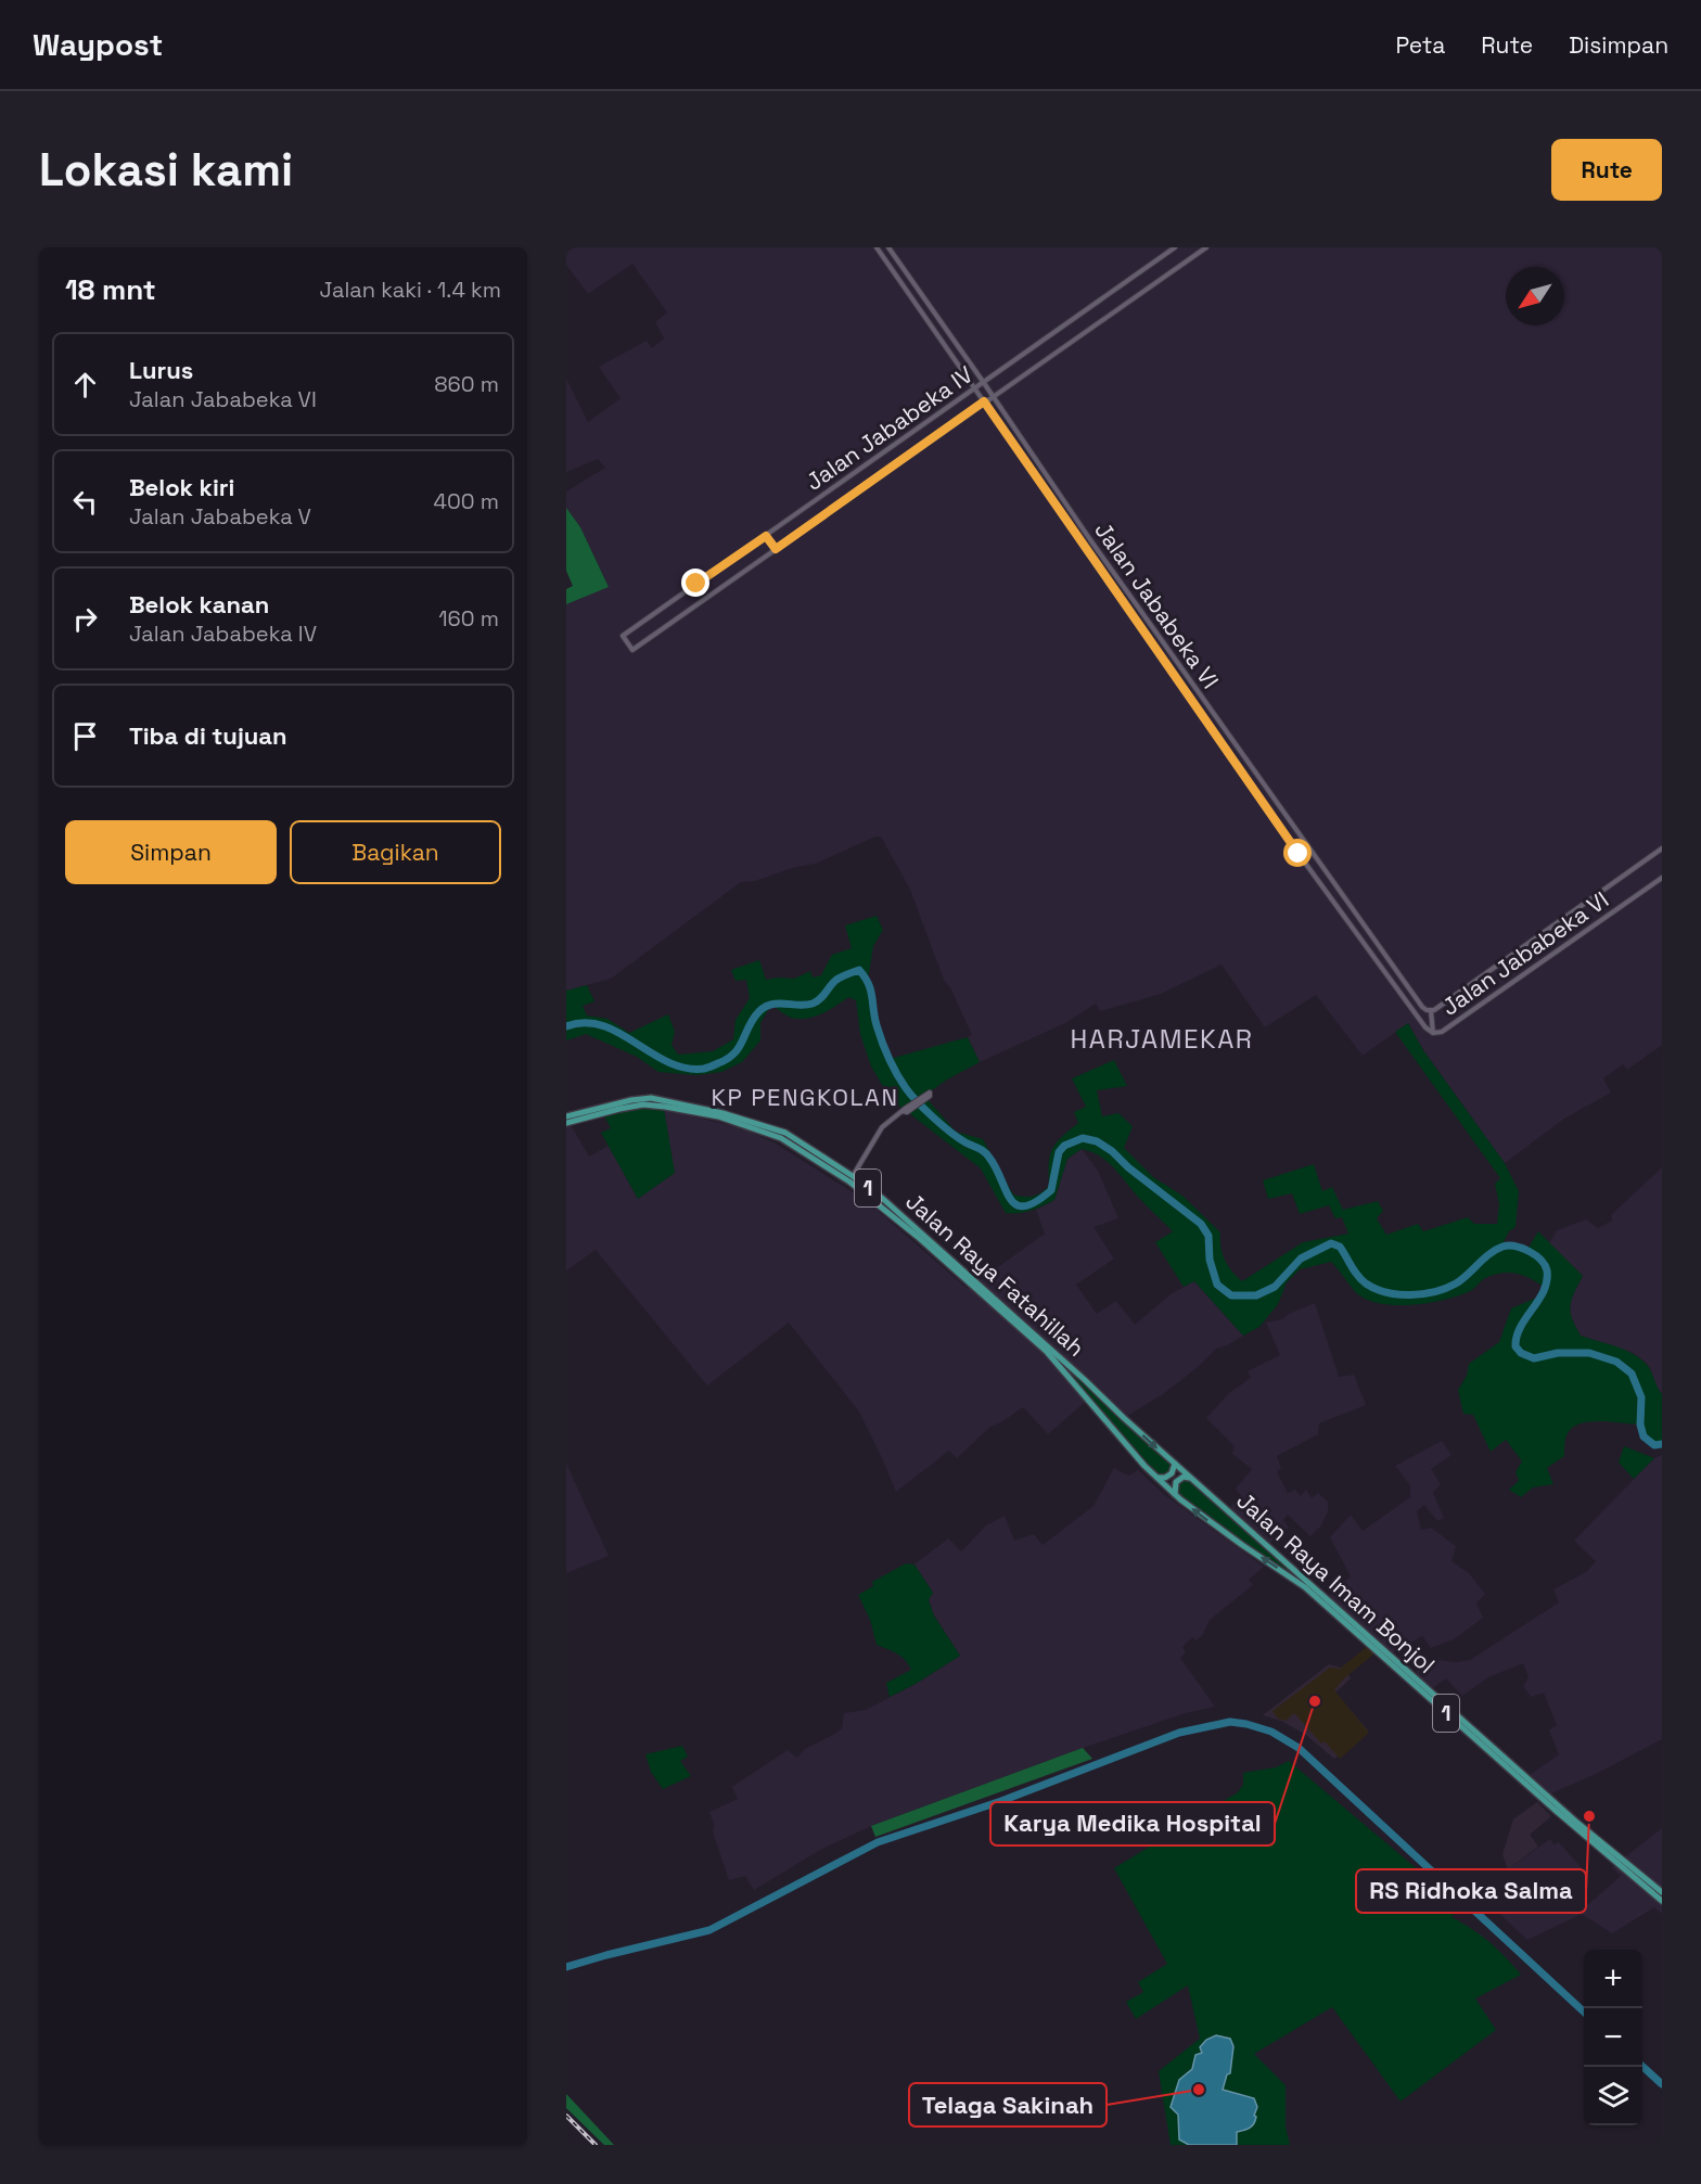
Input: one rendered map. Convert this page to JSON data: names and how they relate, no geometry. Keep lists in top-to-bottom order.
{
  "streets": {
    "highway": ["1", "Jalan Raya Fatahillah", "Jalan Raya Imam Bonjol"],
    "street": ["Jalan Jababeka IV", "Jalan Jababeka VI"]
  },
  "crossings": [
    ["Jalan Jababeka IV", "Jalan Jababeka VI"],
    ["Jalan Raya Fatahillah", "Jalan Raya Imam Bonjol"]
  ],
  "districts": ["HARJAMEKAR", "KP PENGKOLAN"],
  "places": ["Karya Medika Hospital", "RS Ridhoka Salma", "Telaga Sakinah"],
  "north": "bottom left",
  "page": {
    "header": "Waypost",
    "nav": ["Peta", "Rute", "Disimpan"],
    "buttons": [
      "Rute",
      ["Simpan", "Bagikan"]
    ],
    "title": "Lokasi kami",
    "heading": ["18 mnt", "Jalan kaki · 1.4 km"],
    "list": [
      ["Lurus", "Jalan Jababeka VI", "860 m"],
      ["Belok kiri", "Jalan Jababeka V", "400 m"],
      ["Belok kanan", "Jalan Jababeka IV", "160 m"],
      "Tiba di tujuan"
    ],
    "map_buttons": ["+", "−"]
  }
}
